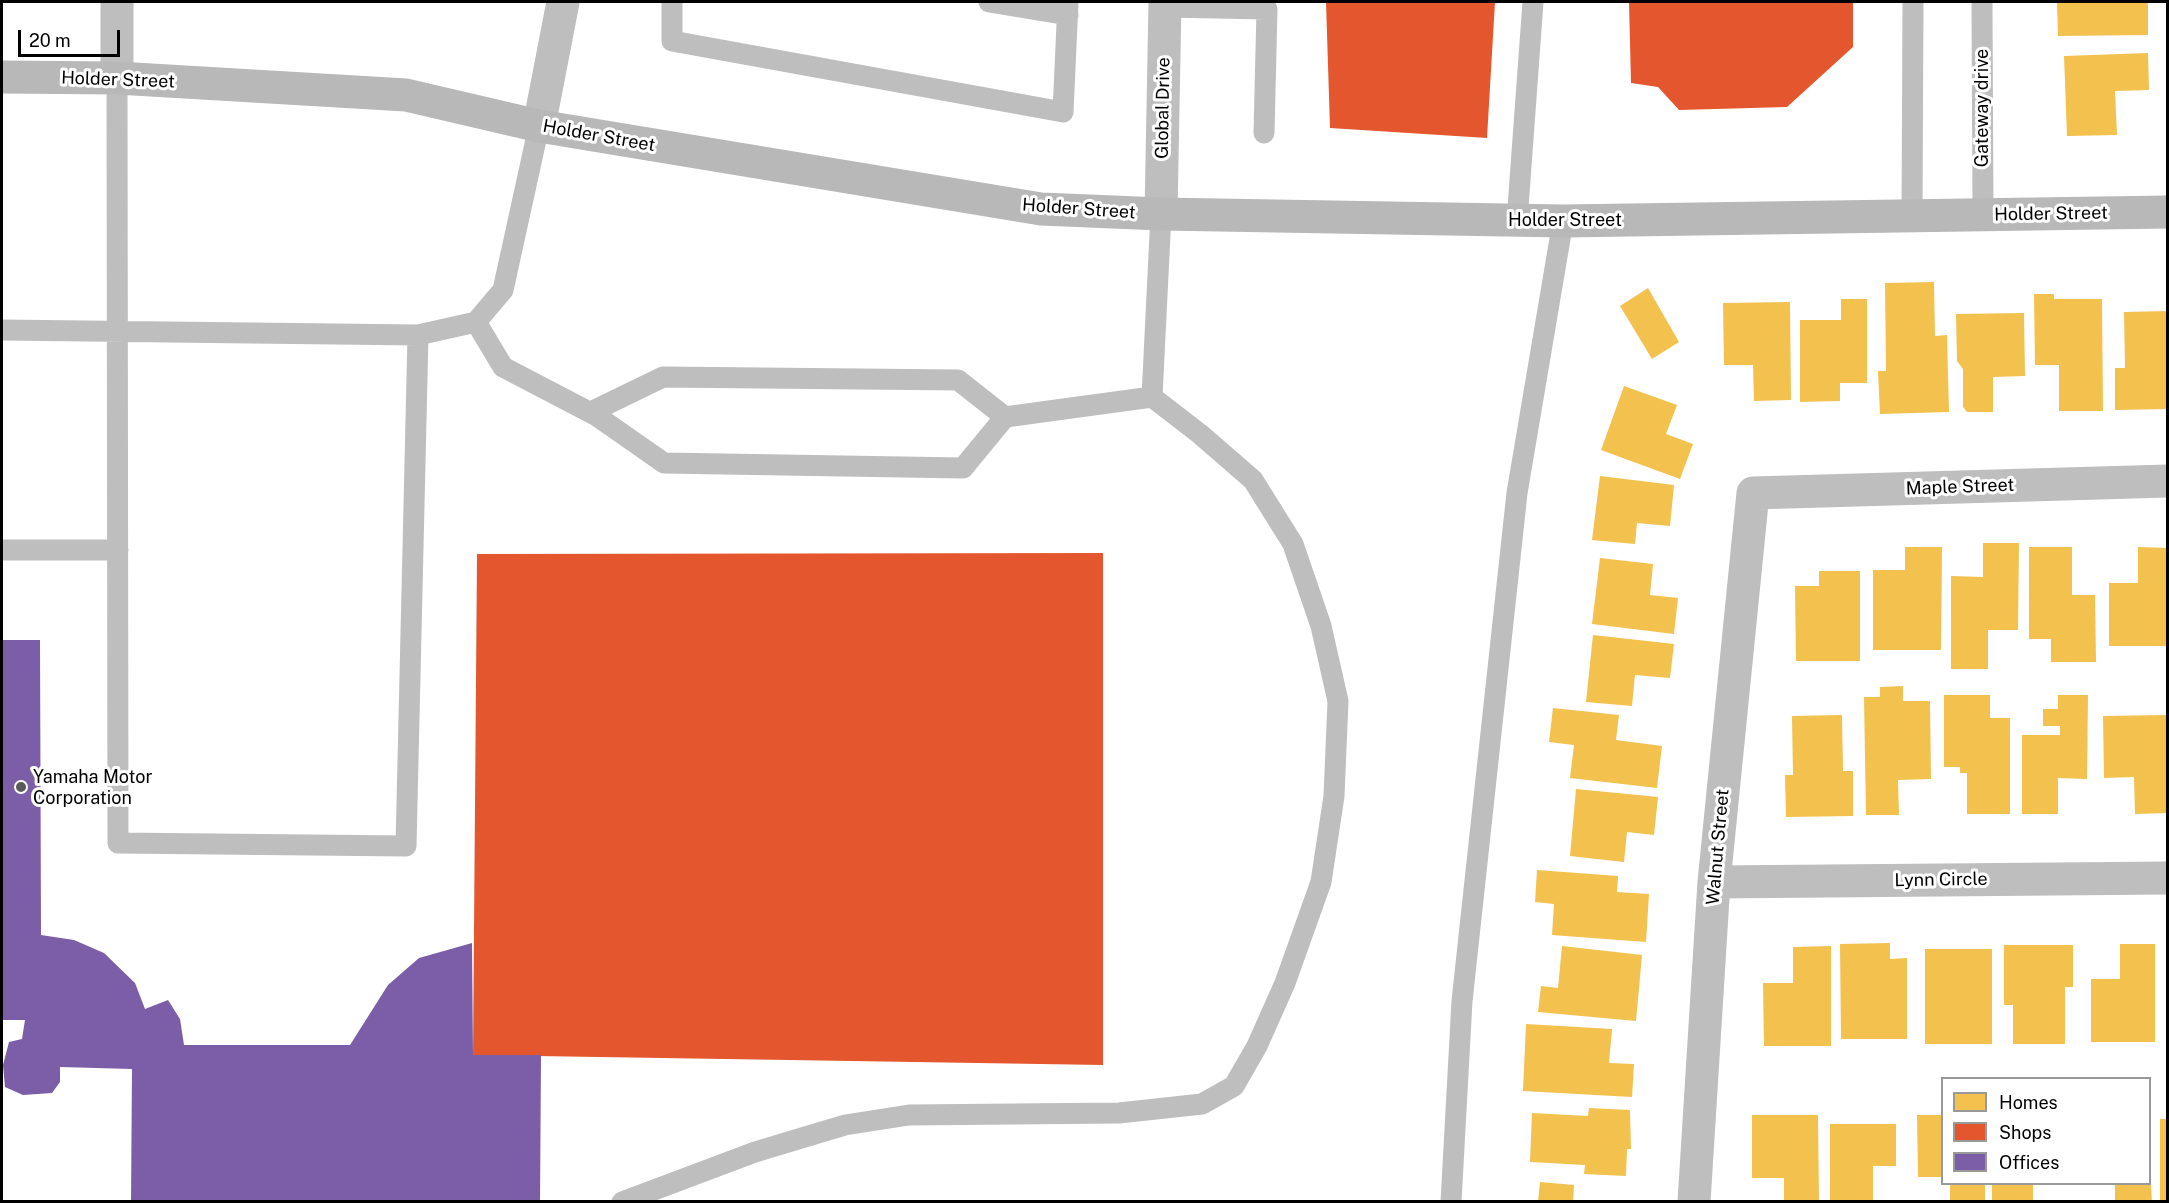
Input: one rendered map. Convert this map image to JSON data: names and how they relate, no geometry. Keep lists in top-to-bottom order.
{
  "streets": {
    "street": [
      "Holder Street",
      "Global Drive",
      "Maple Street",
      "Walnut Street",
      "Lynn Circle"
    ],
    "lane": ["Gateway drive"]
  },
  "crossings": [
    ["Holder Street", "Global Drive"],
    ["Holder Street", "Gateway drive"],
    ["Maple Street", "Walnut Street"],
    ["Walnut Street", "Lynn Circle"]
  ],
  "places": ["Yamaha Motor Corporation"],
  "legend": ["Homes", "Shops", "Offices"],
  "scale_bar": "20 m"
}
